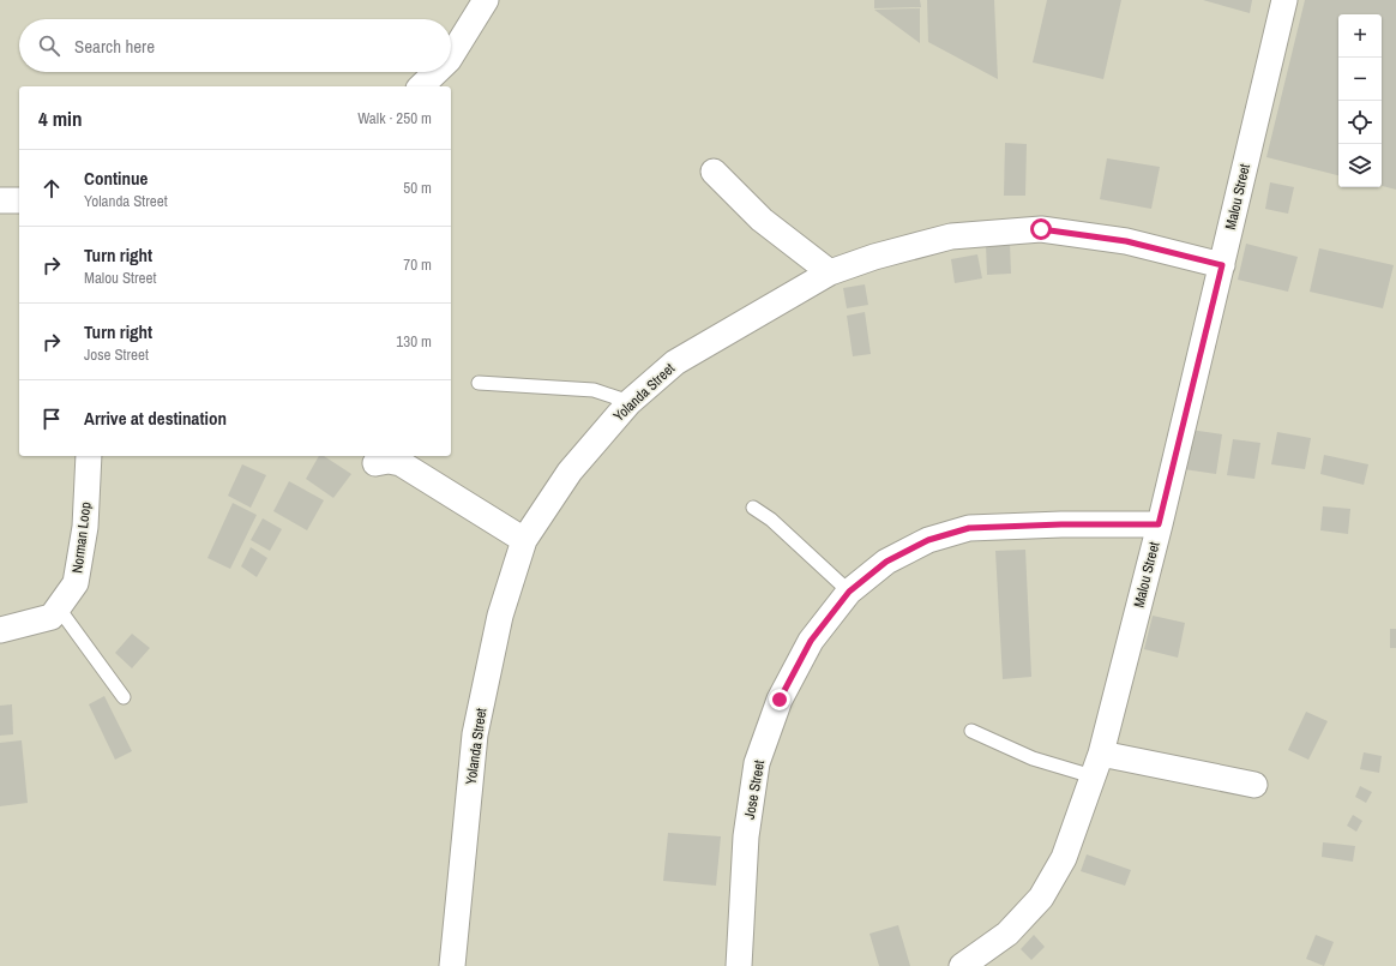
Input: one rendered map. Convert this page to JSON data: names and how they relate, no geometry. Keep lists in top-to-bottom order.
{
  "streets": {
    "street": [
      "Malou Street",
      "Yolanda Street",
      "Norman Loop",
      "Jose Street"
    ]
  },
  "crossings": [
    ["Malou Street", "Yolanda Street"],
    ["Malou Street", "Jose Street"]
  ],
  "page": {
    "map_buttons": ["+", "−"],
    "search": "Search here",
    "heading": ["4 min", "Walk · 250 m"],
    "list": [
      ["Continue", "Yolanda Street", "50 m"],
      ["Turn right", "Malou Street", "70 m"],
      ["Turn right", "Jose Street", "130 m"],
      "Arrive at destination"
    ]
  }
}
